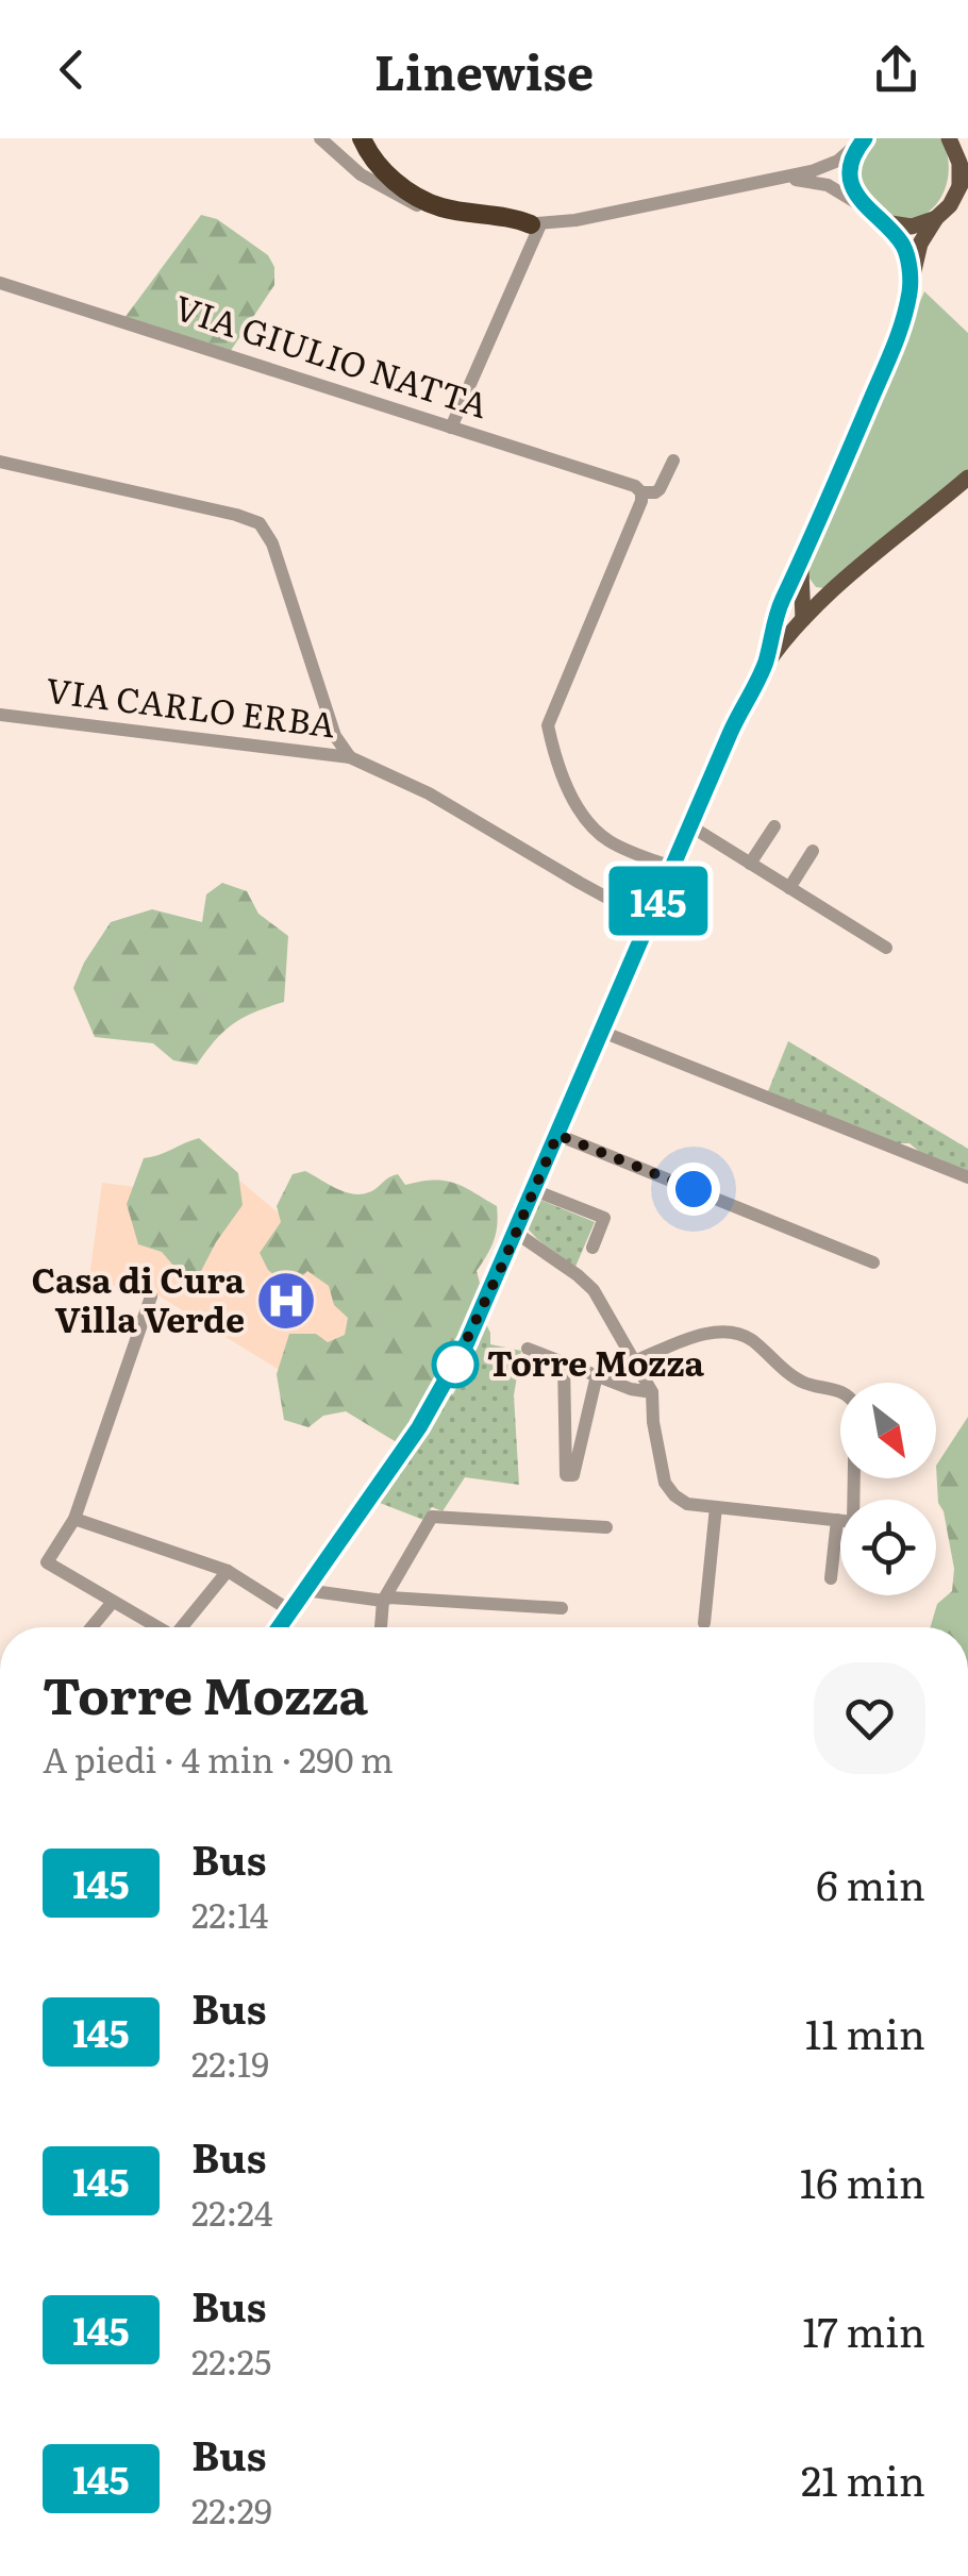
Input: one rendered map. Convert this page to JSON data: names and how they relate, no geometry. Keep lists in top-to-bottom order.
{
  "streets": {
    "street": ["VIA GIULIO NATTA", "VIA CARLO ERBA"]
  },
  "places": {
    "hospital": ["Casa di Cura Villa Verde"],
    "other": ["Torre Mozza"]
  },
  "lines": ["bus line 145"],
  "north": "bottom right",
  "page": {
    "header": "Linewise",
    "on_map": "145",
    "heading": ["Torre Mozza", "A piedi · 4 min · 290 m"],
    "list": [
      {
        "mark": "145",
        "name": "Bus",
        "note": "22:14",
        "value": "6 min"
      },
      {
        "mark": "145",
        "name": "Bus",
        "note": "22:19",
        "value": "11 min"
      },
      {
        "mark": "145",
        "name": "Bus",
        "note": "22:24",
        "value": "16 min"
      },
      {
        "mark": "145",
        "name": "Bus",
        "note": "22:25",
        "value": "17 min"
      },
      {
        "mark": "145",
        "name": "Bus",
        "note": "22:29",
        "value": "21 min"
      }
    ]
  }
}
